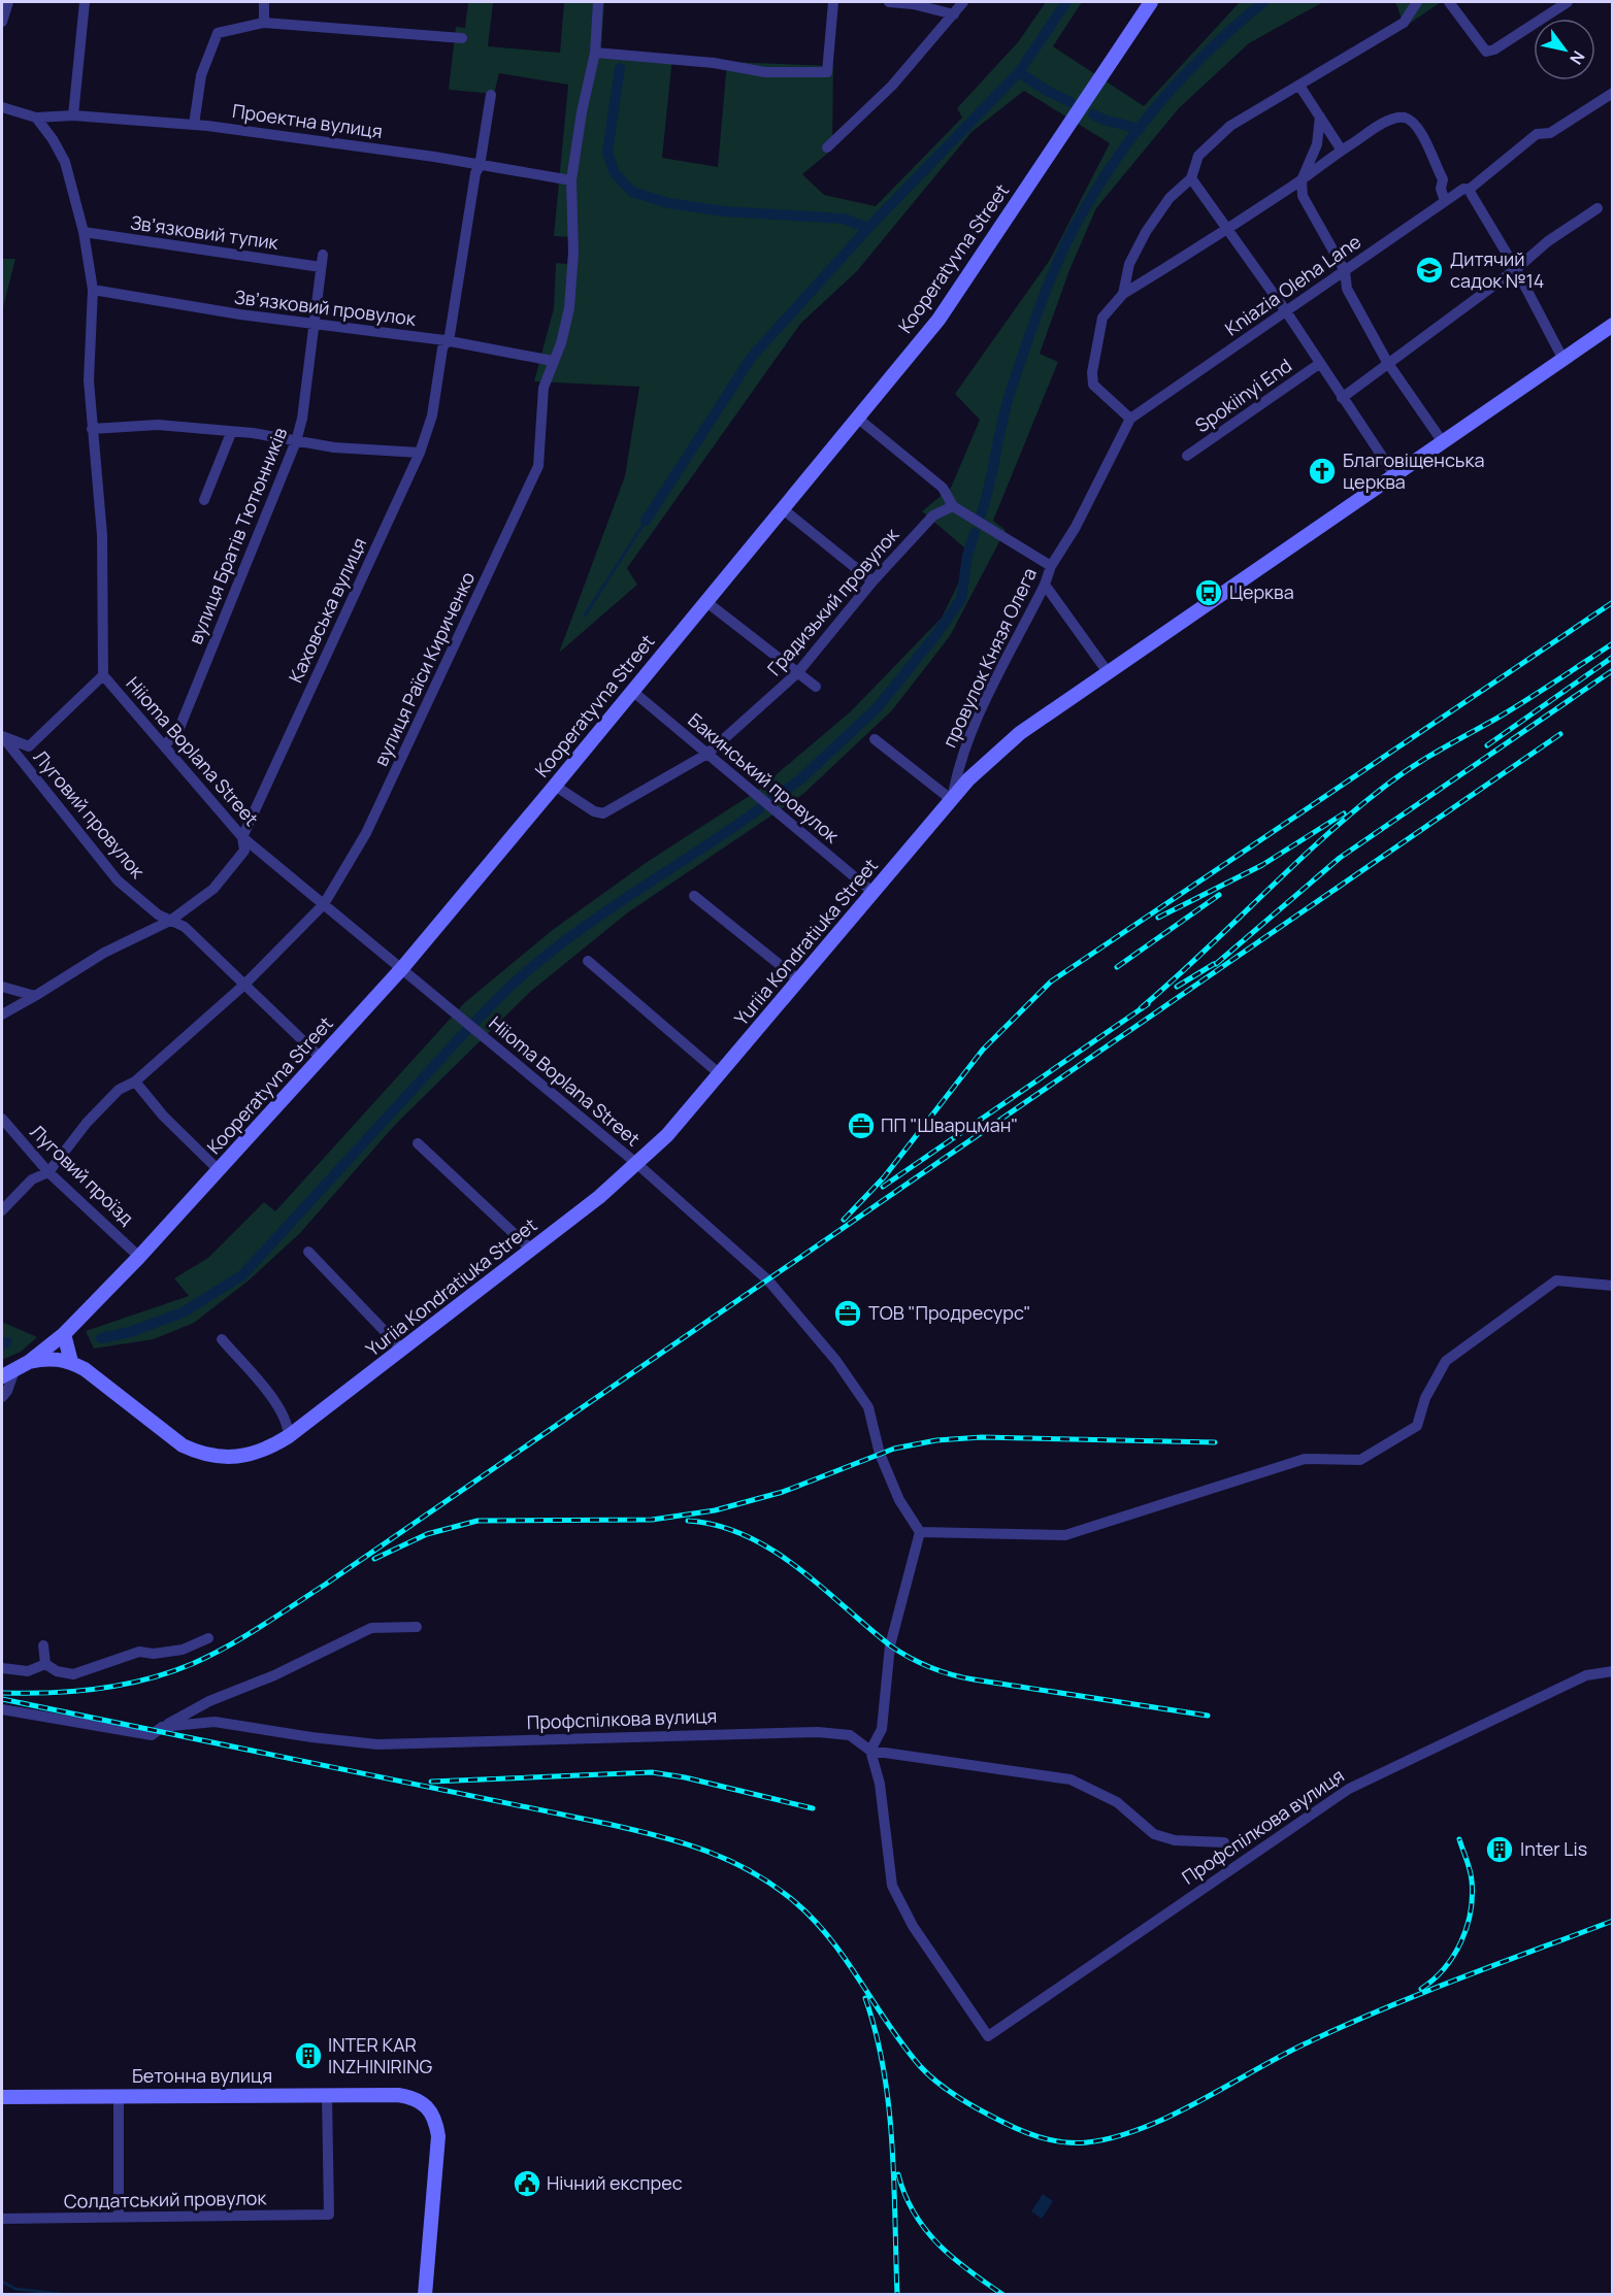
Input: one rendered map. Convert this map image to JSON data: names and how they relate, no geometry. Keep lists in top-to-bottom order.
{
  "streets": {
    "street": [
      "Проектна вулиця",
      "Звʼязковий тупик",
      "Kooperatyvna Street",
      "Kniazia Oleha Lane",
      "Звʼязковий провулок",
      "Spokiinyi End",
      "вулиця Братів Тютюнників",
      "Градизький провулок",
      "Каховська вулиця",
      "провулок Князя Олега",
      "вулиця Раїси Кириченко",
      "Hiioma Boplana Street",
      "Бакинський провулок",
      "Луговий провулок",
      "Yuriia Kondratiuka Street",
      "Луговий проїзд",
      "Профспілкова вулиця",
      "Бетонна вулиця",
      "Солдатський провулок"
    ]
  },
  "crossings": [
    ["Проектна вулиця", "Каховська вулиця"],
    ["Проектна вулиця", "вулиця Раїси Кириченко"],
    ["Проектна вулиця", "Hiioma Boplana Street"],
    ["Звʼязковий тупик", "вулиця Братів Тютюнників"],
    ["Звʼязковий тупик", "Hiioma Boplana Street"],
    ["Kooperatyvna Street", "Градизький провулок"],
    ["Kooperatyvna Street", "Hiioma Boplana Street"],
    ["Kooperatyvna Street", "Бакинський провулок"],
    ["Kooperatyvna Street", "Луговий провулок"],
    ["Kooperatyvna Street", "Yuriia Kondratiuka Street"],
    ["Kooperatyvna Street", "Луговий проїзд"],
    ["Kniazia Oleha Lane", "провулок Князя Олега"],
    ["Звʼязковий провулок", "вулиця Братів Тютюнників"],
    ["Звʼязковий провулок", "Каховська вулиця"],
    ["Звʼязковий провулок", "вулиця Раїси Кириченко"],
    ["Звʼязковий провулок", "Hiioma Boplana Street"],
    ["вулиця Братів Тютюнників", "Hiioma Boplana Street"],
    ["Градизький провулок", "Бакинський провулок"],
    ["Каховська вулиця", "Hiioma Boplana Street"],
    ["Каховська вулиця", "Луговий провулок"],
    ["провулок Князя Олега", "Yuriia Kondratiuka Street"],
    ["вулиця Раїси Кириченко", "Hiioma Boplana Street"],
    ["вулиця Раїси Кириченко", "Луговий провулок"],
    ["вулиця Раїси Кириченко", "Луговий проїзд"],
    ["Hiioma Boplana Street", "Yuriia Kondratiuka Street"],
    ["Бакинський провулок", "Yuriia Kondratiuka Street"],
    ["Бетонна вулиця", "Солдатський провулок"]
  ],
  "places": {
    "school or university": ["Дитячий садок №14"],
    "church": ["Благовіщенська церква"],
    "bus stop": ["Церква"],
    "office": ["ПП \"Шварцман\"", "ТОВ \"Продресурс\""],
    "building": ["Inter Lis", "INTER KAR INZHINIRING"],
    "public building": ["Нічний експрес"]
  },
  "north": "bottom right"
}
